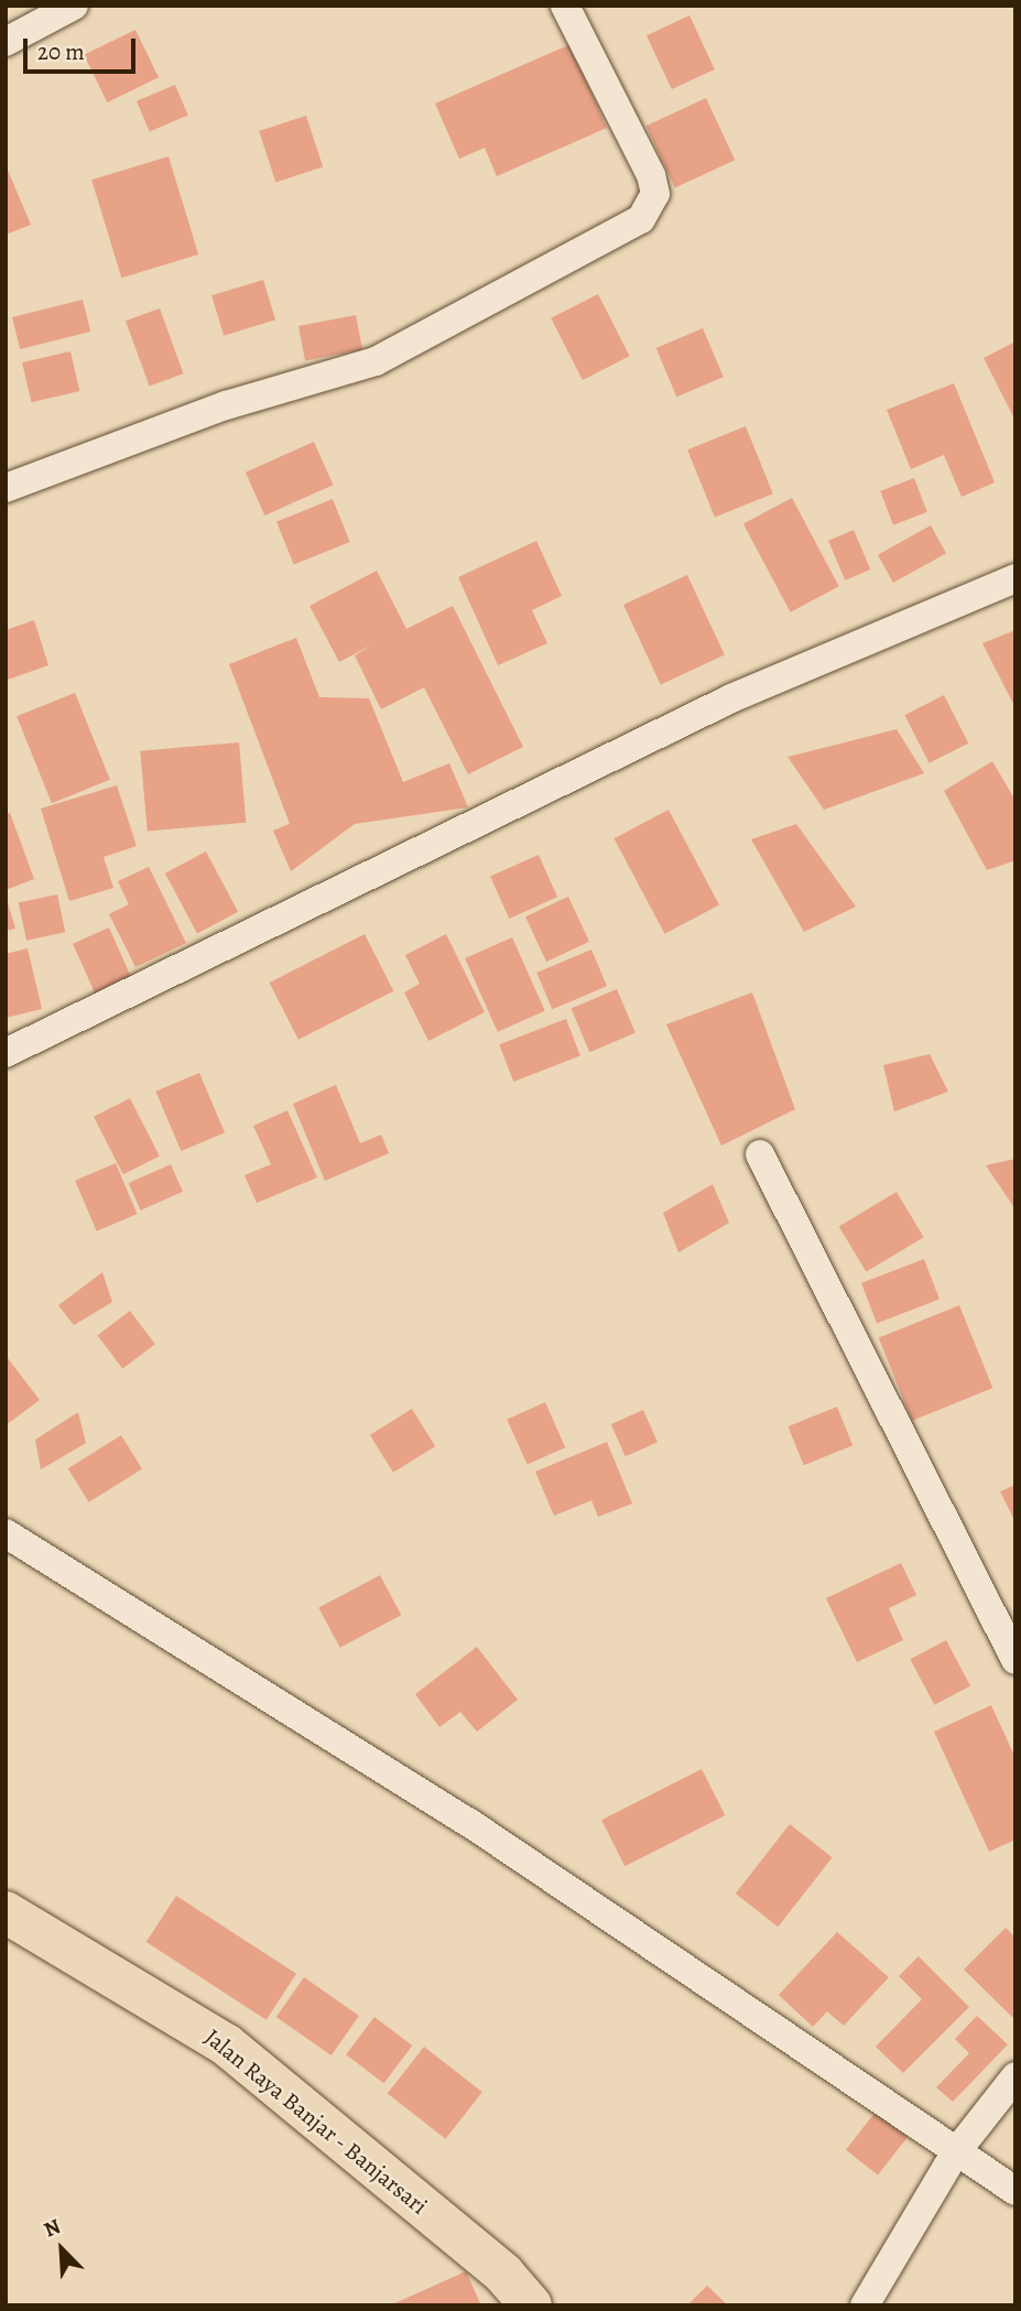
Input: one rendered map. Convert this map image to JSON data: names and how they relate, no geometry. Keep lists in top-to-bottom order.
{
  "streets": {
    "highway": ["Jalan Raya Banjar - Banjarsari"]
  },
  "scale_bar": "20 m",
  "north": "top left"
}
